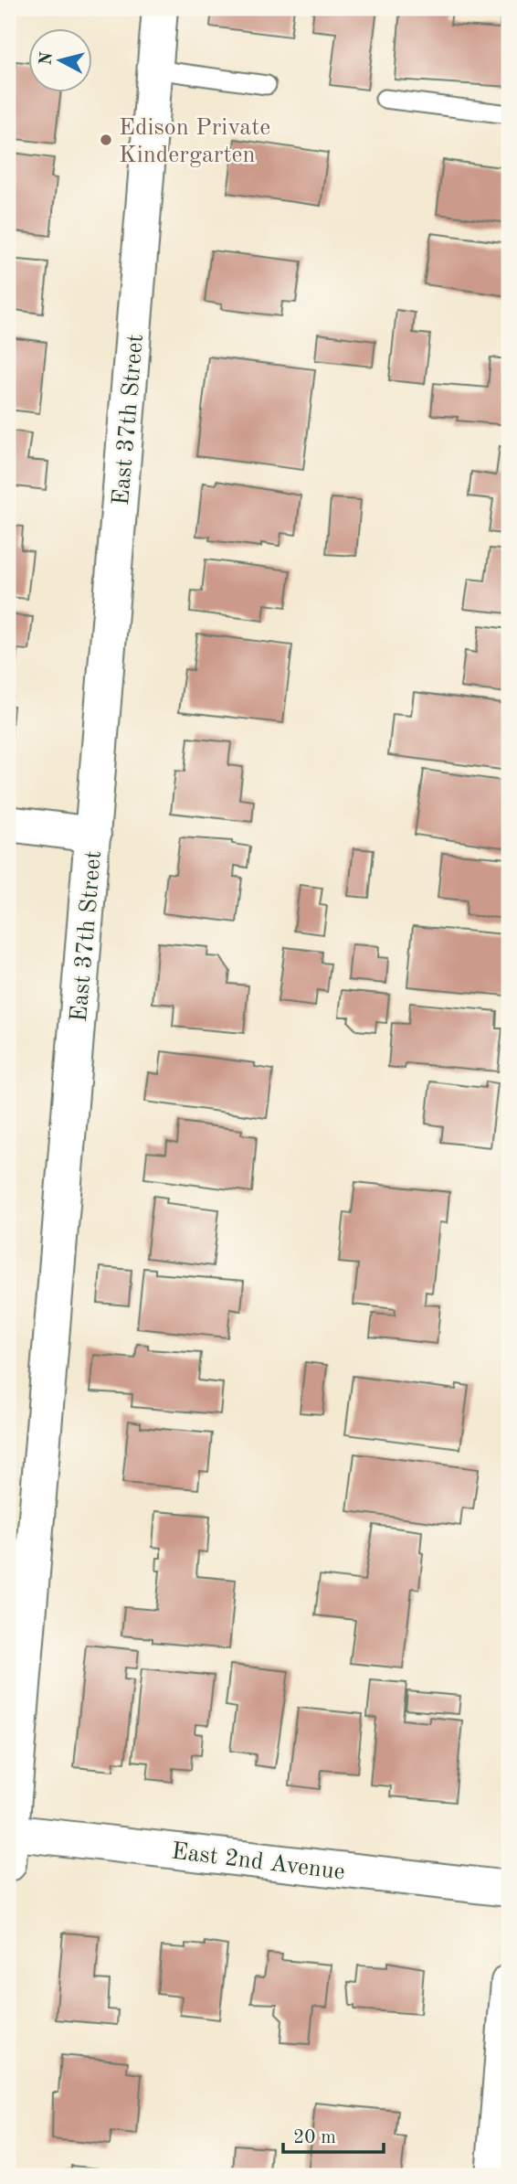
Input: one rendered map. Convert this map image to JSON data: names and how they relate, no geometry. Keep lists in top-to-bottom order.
{
  "streets": {
    "street": ["East 37th Street", "East 2nd Avenue"]
  },
  "crossings": [
    ["East 37th Street", "East 2nd Avenue"]
  ],
  "places": ["Edison Private Kindergarten"],
  "scale_bar": "20 m",
  "north": "left"
}
